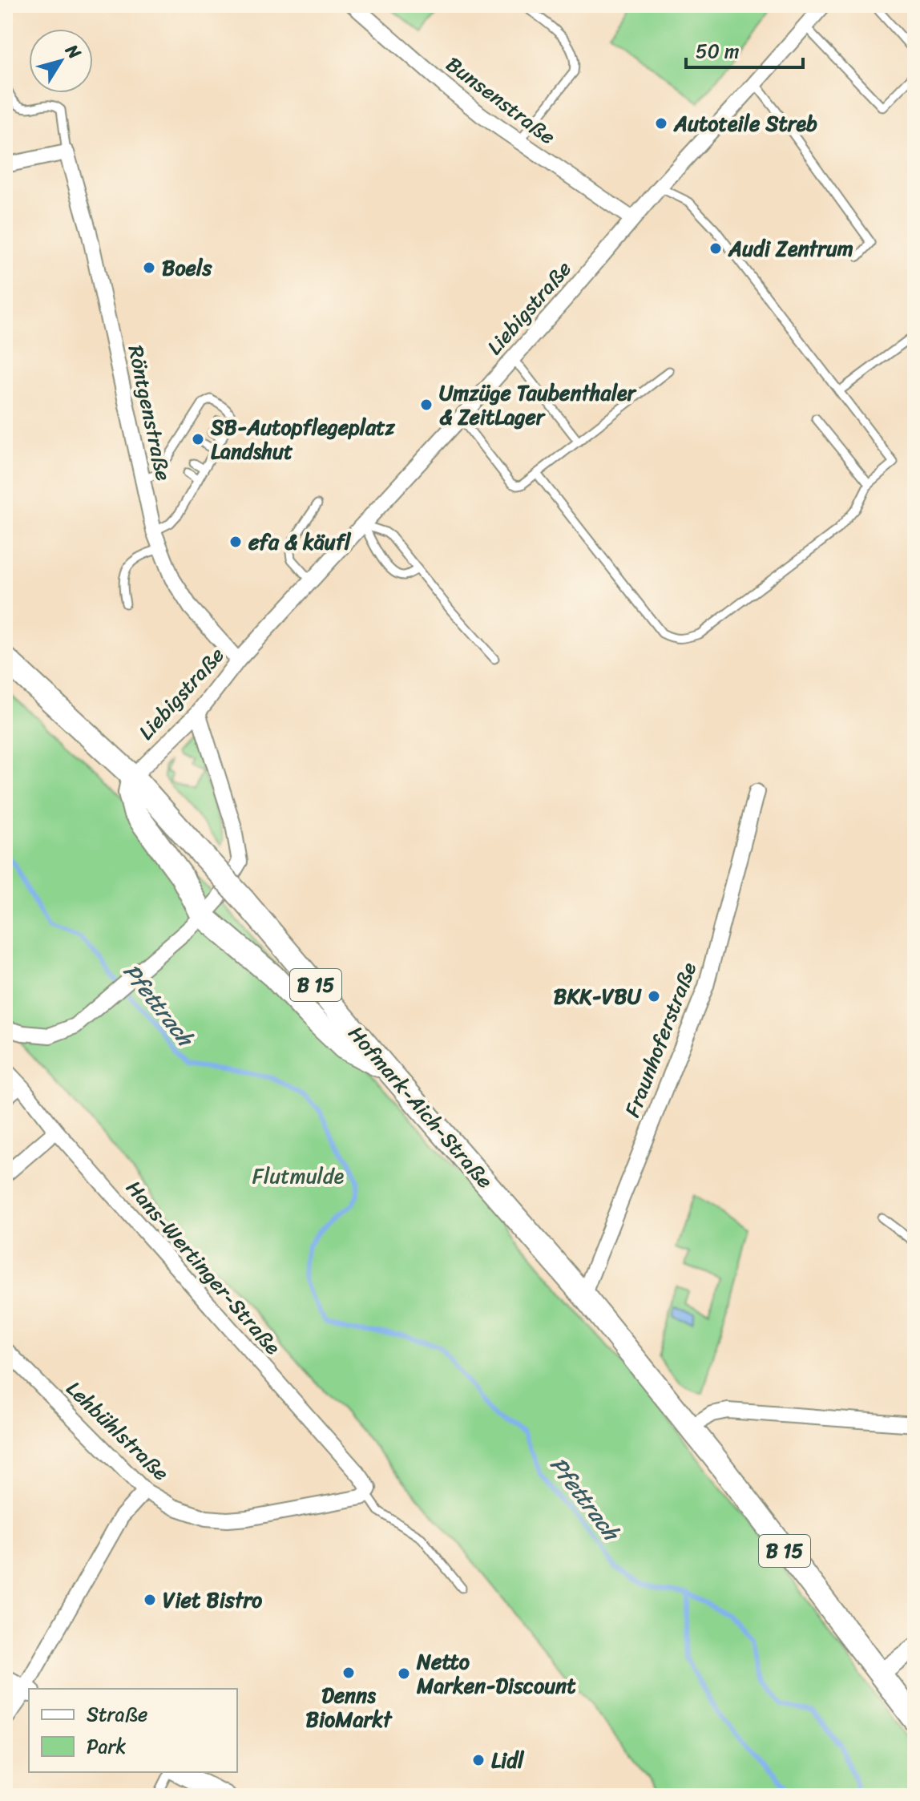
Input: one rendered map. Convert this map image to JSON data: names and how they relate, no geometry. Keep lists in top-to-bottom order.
{
  "streets": {
    "main road": ["B 15", "Hofmark-Aich-Straße"],
    "street": [
      "Bunsenstraße",
      "Liebigstraße",
      "Röntgenstraße",
      "Fraunhoferstraße",
      "Hans-Wertinger-Straße",
      "Lehbühlstraße"
    ]
  },
  "crossings": [
    ["Bunsenstraße", "Liebigstraße"],
    ["Liebigstraße", "Röntgenstraße"],
    ["Liebigstraße", "Hofmark-Aich-Straße"],
    ["Fraunhoferstraße", "Hofmark-Aich-Straße"],
    ["Hans-Wertinger-Straße", "Lehbühlstraße"]
  ],
  "water": ["Pfettrach"],
  "parks": ["Flutmulde"],
  "places": [
    "Autoteile Streb",
    "Audi Zentrum",
    "Boels",
    "Umzüge Taubenthaler & ZeitLager",
    "SB-Autopflegeplatz Landshut",
    "efa & käufl",
    "BKK-VBU",
    "Viet Bistro",
    "Denns BioMarkt",
    "Netto Marken-Discount",
    "Lidl"
  ],
  "legend": ["Straße", "Park"],
  "scale_bar": "50 m",
  "north": "top right"
}
